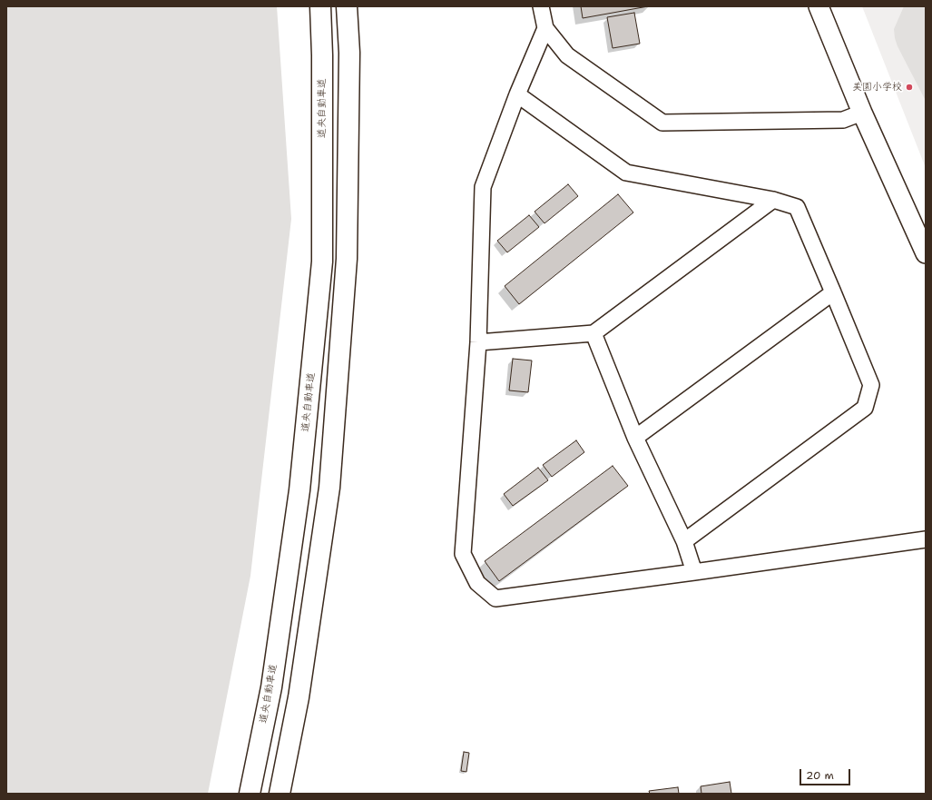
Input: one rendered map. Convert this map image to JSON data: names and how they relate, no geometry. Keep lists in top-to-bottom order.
{
  "streets": {
    "highway": ["道央自動車道"]
  },
  "places": ["美園小学校"],
  "scale_bar": "20 m"
}
